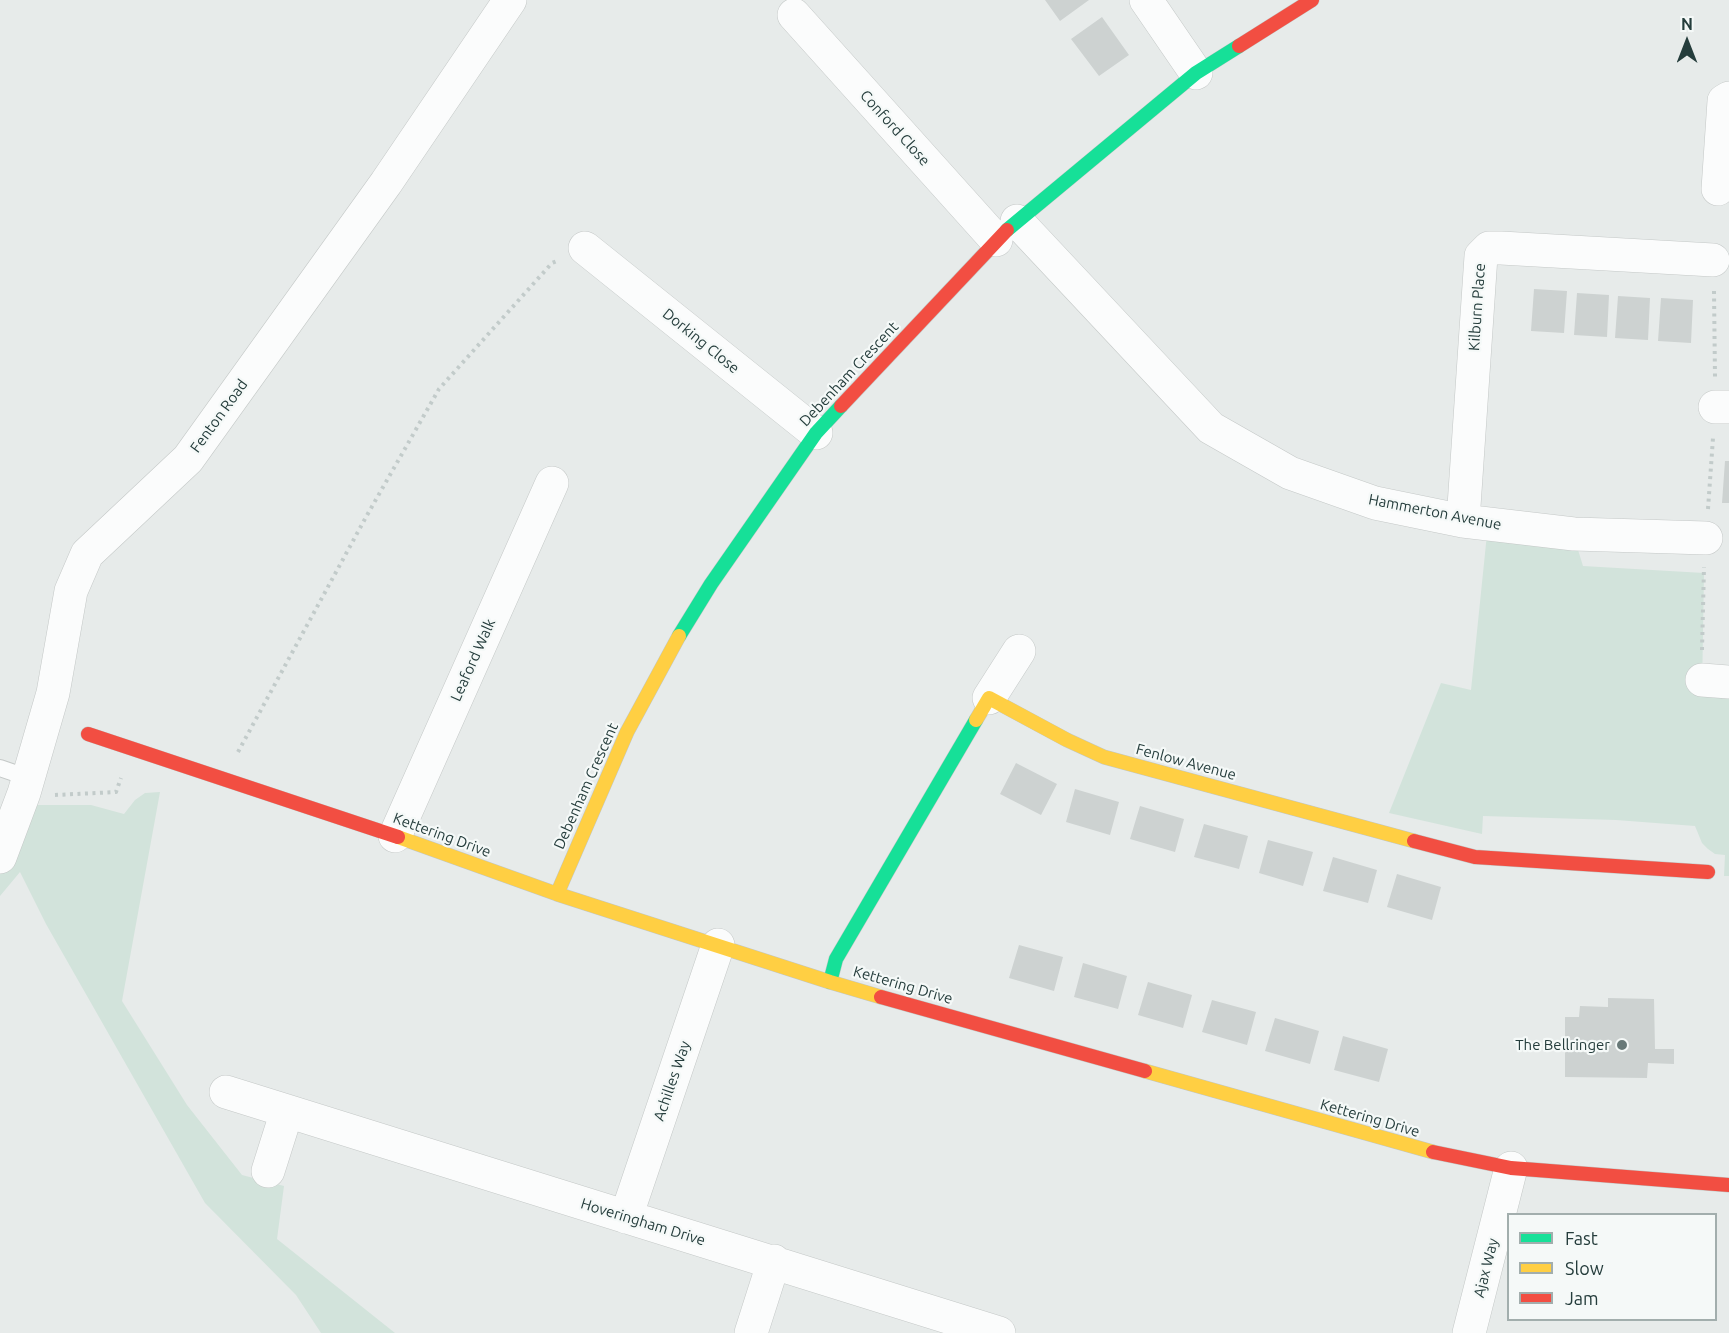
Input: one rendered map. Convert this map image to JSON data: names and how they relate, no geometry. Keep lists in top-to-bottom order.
{
  "streets": {
    "street": [
      "Conford Close",
      "Kilburn Place",
      "Dorking Close",
      "Debenham Crescent",
      "Fenton Road",
      "Hammerton Avenue",
      "Leaford Walk",
      "Fenlow Avenue",
      "Kettering Drive",
      "Achilles Way",
      "Hoveringham Drive",
      "Ajax Way"
    ]
  },
  "crossings": [
    ["Conford Close", "Debenham Crescent"],
    ["Conford Close", "Hammerton Avenue"],
    ["Kilburn Place", "Hammerton Avenue"],
    ["Dorking Close", "Debenham Crescent"],
    ["Debenham Crescent", "Hammerton Avenue"],
    ["Debenham Crescent", "Kettering Drive"],
    ["Leaford Walk", "Kettering Drive"],
    ["Kettering Drive", "Achilles Way"],
    ["Kettering Drive", "Ajax Way"],
    ["Achilles Way", "Hoveringham Drive"]
  ],
  "places": ["The Bellringer"],
  "legend": ["Fast", "Slow", "Jam"],
  "north": "top"
}
